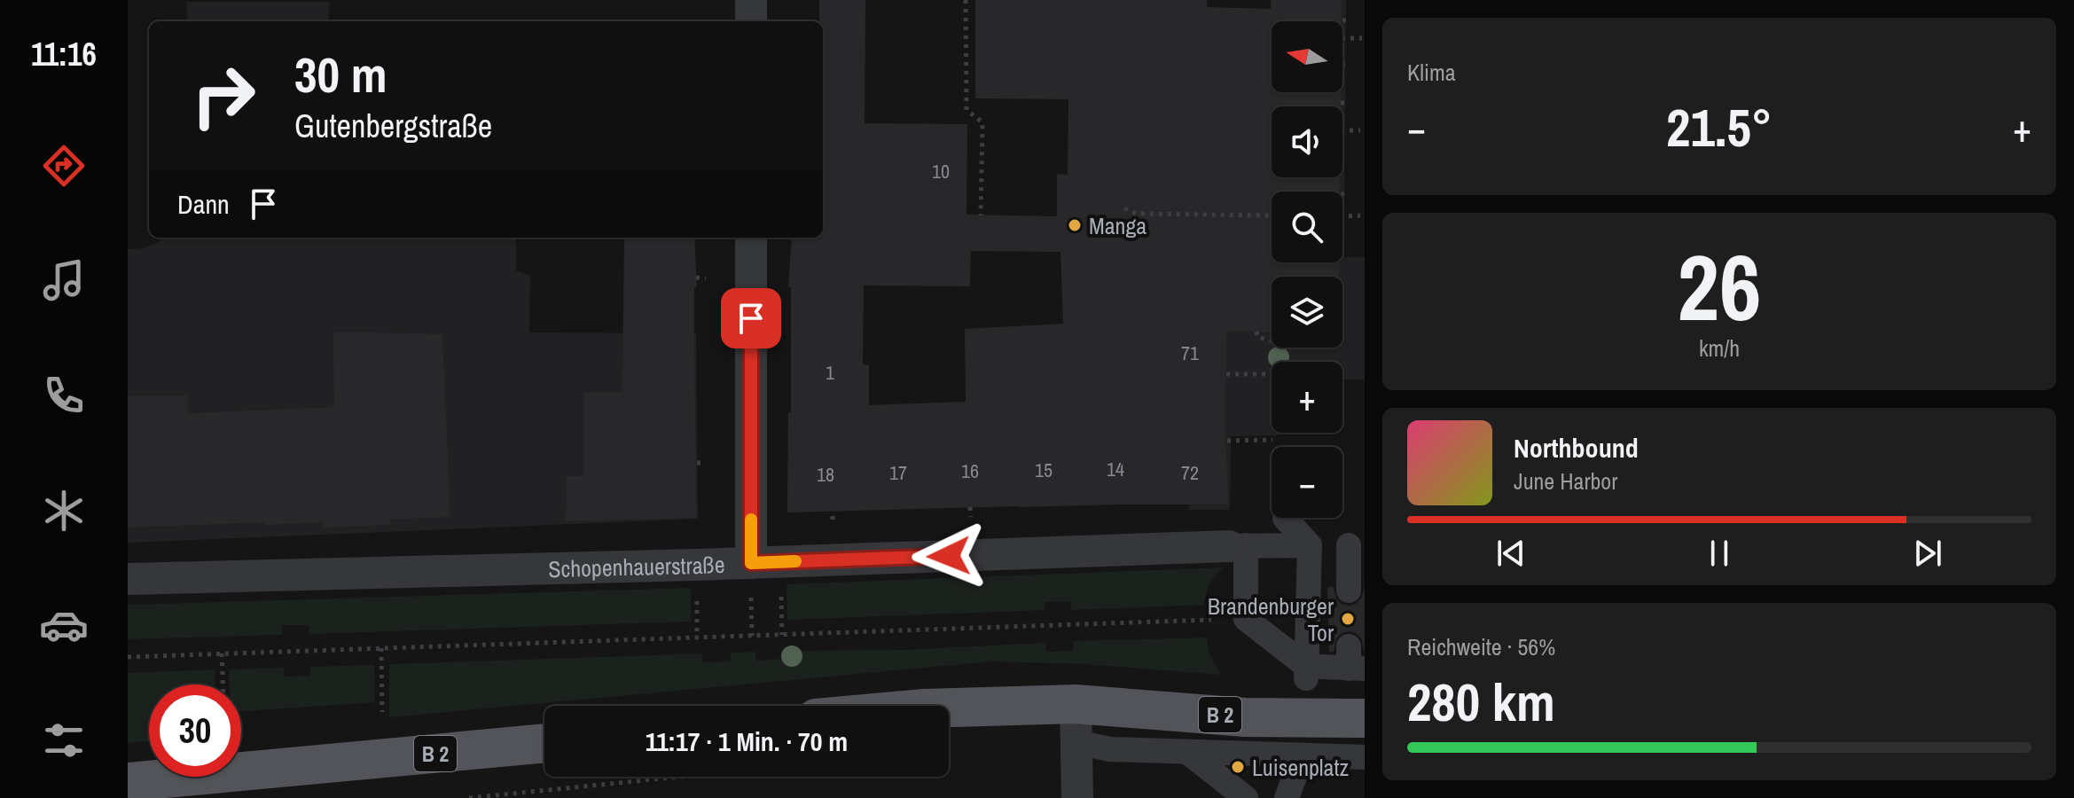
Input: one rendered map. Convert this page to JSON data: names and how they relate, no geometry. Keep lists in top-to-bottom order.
{
  "streets": {
    "main road": ["B 2"],
    "street": ["Schopenhauerstraße"]
  },
  "places": ["Manga", "Brandenburger Tor", "Luisenplatz"],
  "house_numbers": [
    "10",
    "71",
    "1",
    "14",
    "15",
    "16",
    "17",
    "72",
    "18"
  ],
  "north": "left",
  "page": {
    "tabs": "11:16",
    "tile": [
      "Klima",
      ["26", "km/h"],
      ["Reichweite · 56%", "280 km"]
    ],
    "map_buttons": ["+", "−"],
    "turn": ["30 m", "Gutenbergstraße"],
    "heat": ["−", "21.5°", "+"],
    "then": "Dann",
    "song": ["Northbound", "June Harbor"],
    "limit": "30",
    "trip": "11:17 · 1 Min. · 70 m"
  }
}
